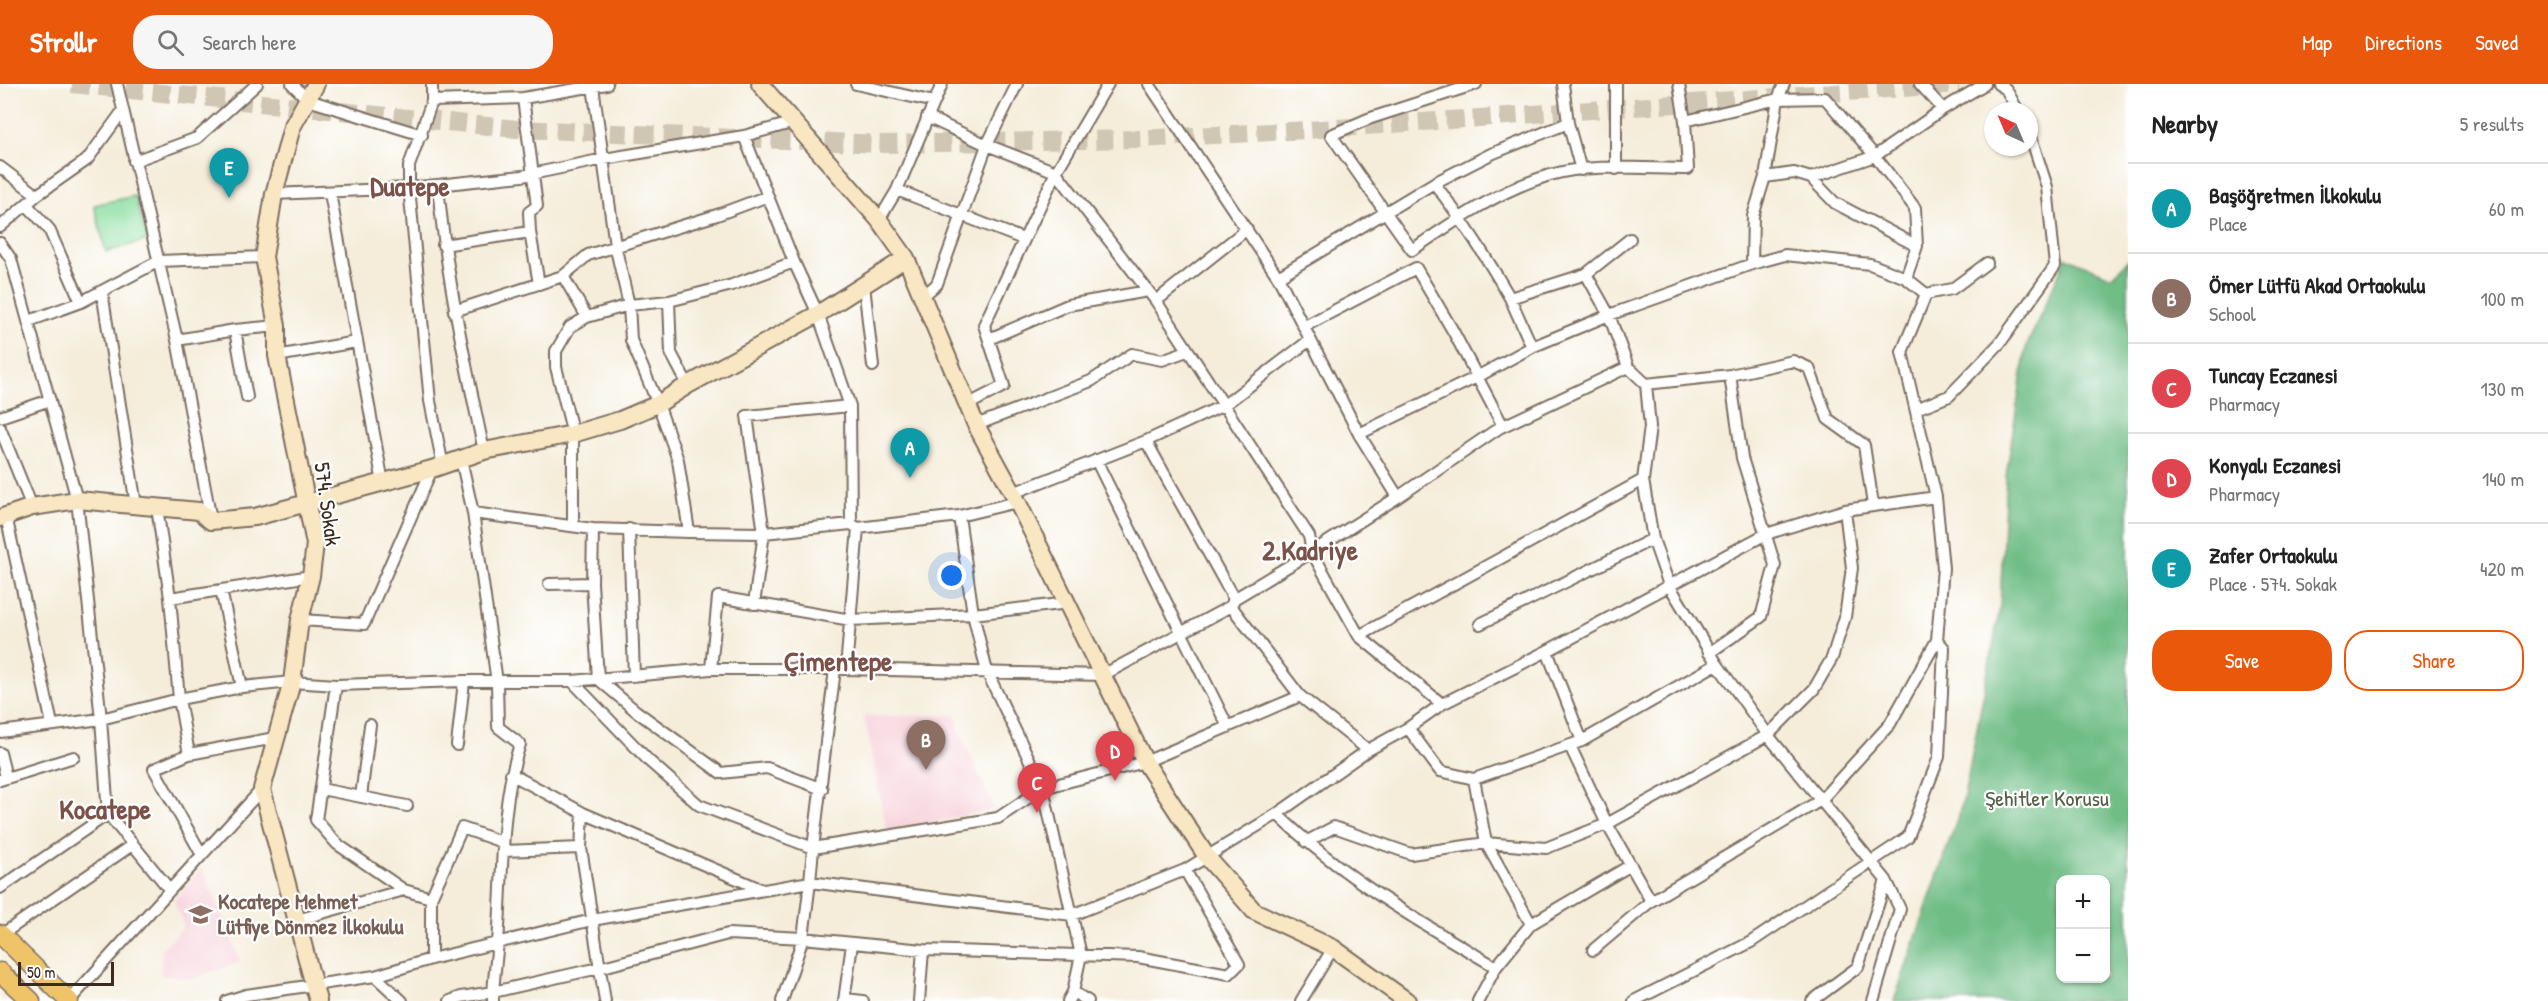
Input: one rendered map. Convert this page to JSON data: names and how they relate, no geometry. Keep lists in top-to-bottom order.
{
  "streets": {
    "street": ["574. Sokak"]
  },
  "districts": [
    "Duatepe",
    "2.Kadriye",
    "Çimentepe",
    "Kocatepe"
  ],
  "parks": ["Şehitler Korusu"],
  "places": {
    "school or university": ["Kocatepe Mehmet Lütfiye Dönmez İlkokulu"]
  },
  "scale_bar": "50 m",
  "north": "top left",
  "page": {
    "header": "Strollr",
    "search": "Search here",
    "nav": ["Map", "Directions", "Saved"],
    "heading": ["Nearby", "5 results"],
    "pins": [
      "E",
      "A",
      "B",
      "D",
      "C"
    ],
    "list": [
      {
        "mark": "A",
        "name": "Başöğretmen İlkokulu",
        "note": "Place",
        "value": "60 m"
      },
      {
        "mark": "B",
        "name": "Ömer Lütfü Akad Ortaokulu",
        "note": "School",
        "value": "100 m"
      },
      {
        "mark": "C",
        "name": "Tuncay Eczanesi",
        "note": "Pharmacy",
        "value": "130 m"
      },
      {
        "mark": "D",
        "name": "Konyalı Eczanesi",
        "note": "Pharmacy",
        "value": "140 m"
      },
      {
        "mark": "E",
        "name": "Zafer Ortaokulu",
        "note": "Place · 574. Sokak",
        "value": "420 m"
      }
    ],
    "buttons": ["Save", "Share"],
    "map_buttons": ["+", "−"],
    "scale": "50 m"
  }
}
